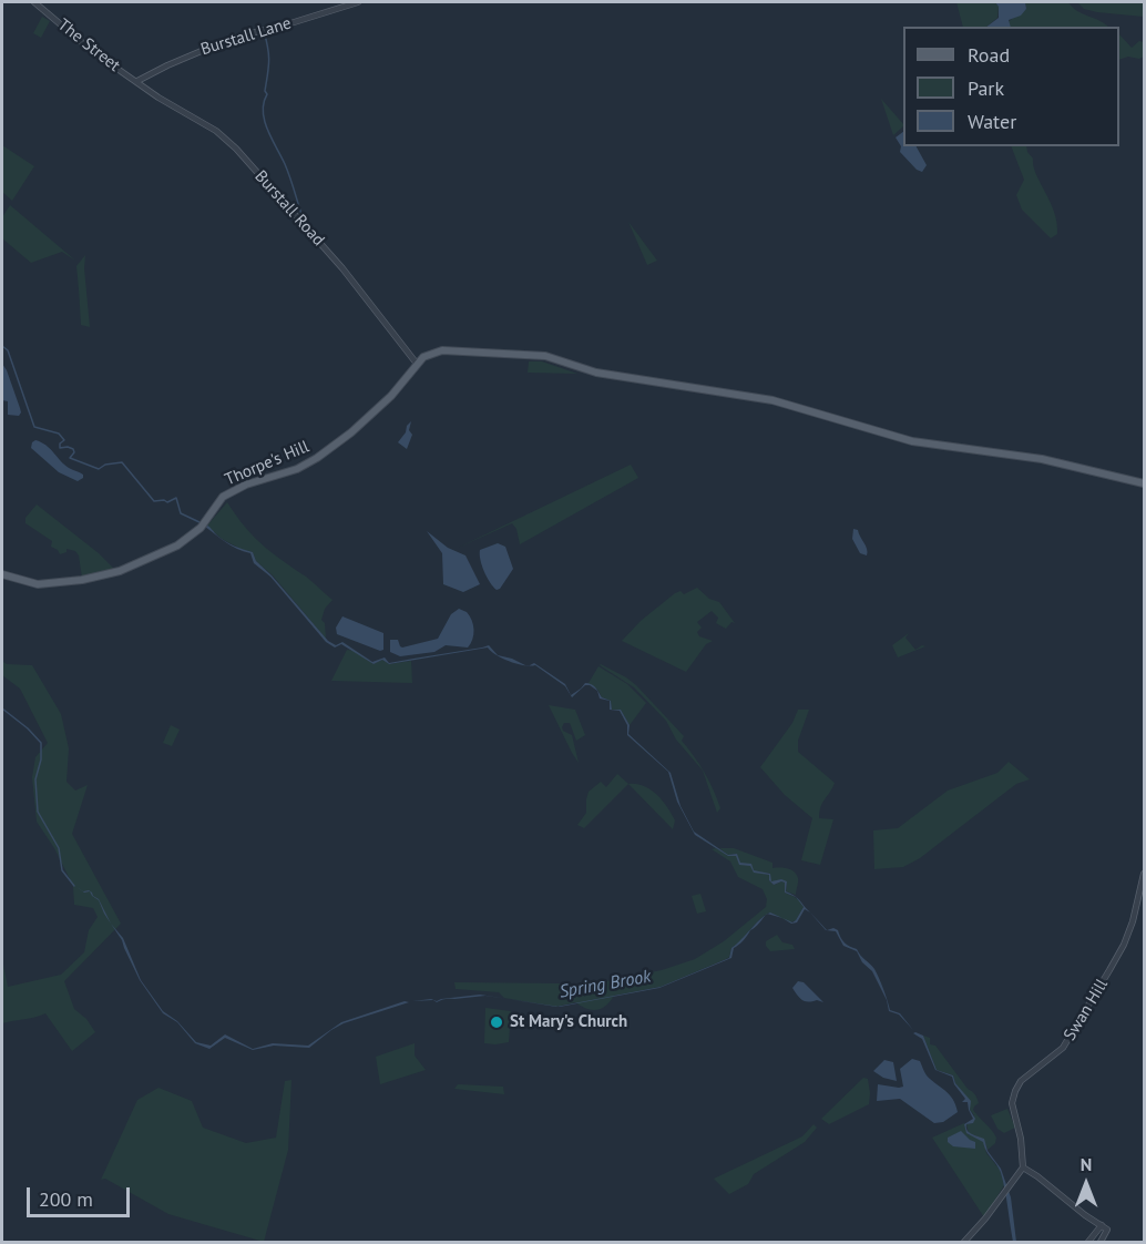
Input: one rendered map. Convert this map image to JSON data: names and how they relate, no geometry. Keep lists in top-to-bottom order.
{
  "streets": {
    "main road": ["Thorpe's Hill"],
    "street": [
      "Burstall Lane",
      "The Street",
      "Burstall Road",
      "Swan Hill"
    ]
  },
  "crossings": [
    ["Burstall Lane", "The Street"],
    ["Burstall Lane", "Burstall Road"],
    ["The Street", "Burstall Road"],
    ["Burstall Road", "Thorpe's Hill"]
  ],
  "water": ["Spring Brook"],
  "places": ["St Mary's Church"],
  "legend": ["Road", "Park", "Water"],
  "scale_bar": "200 m",
  "north": "top"
}
